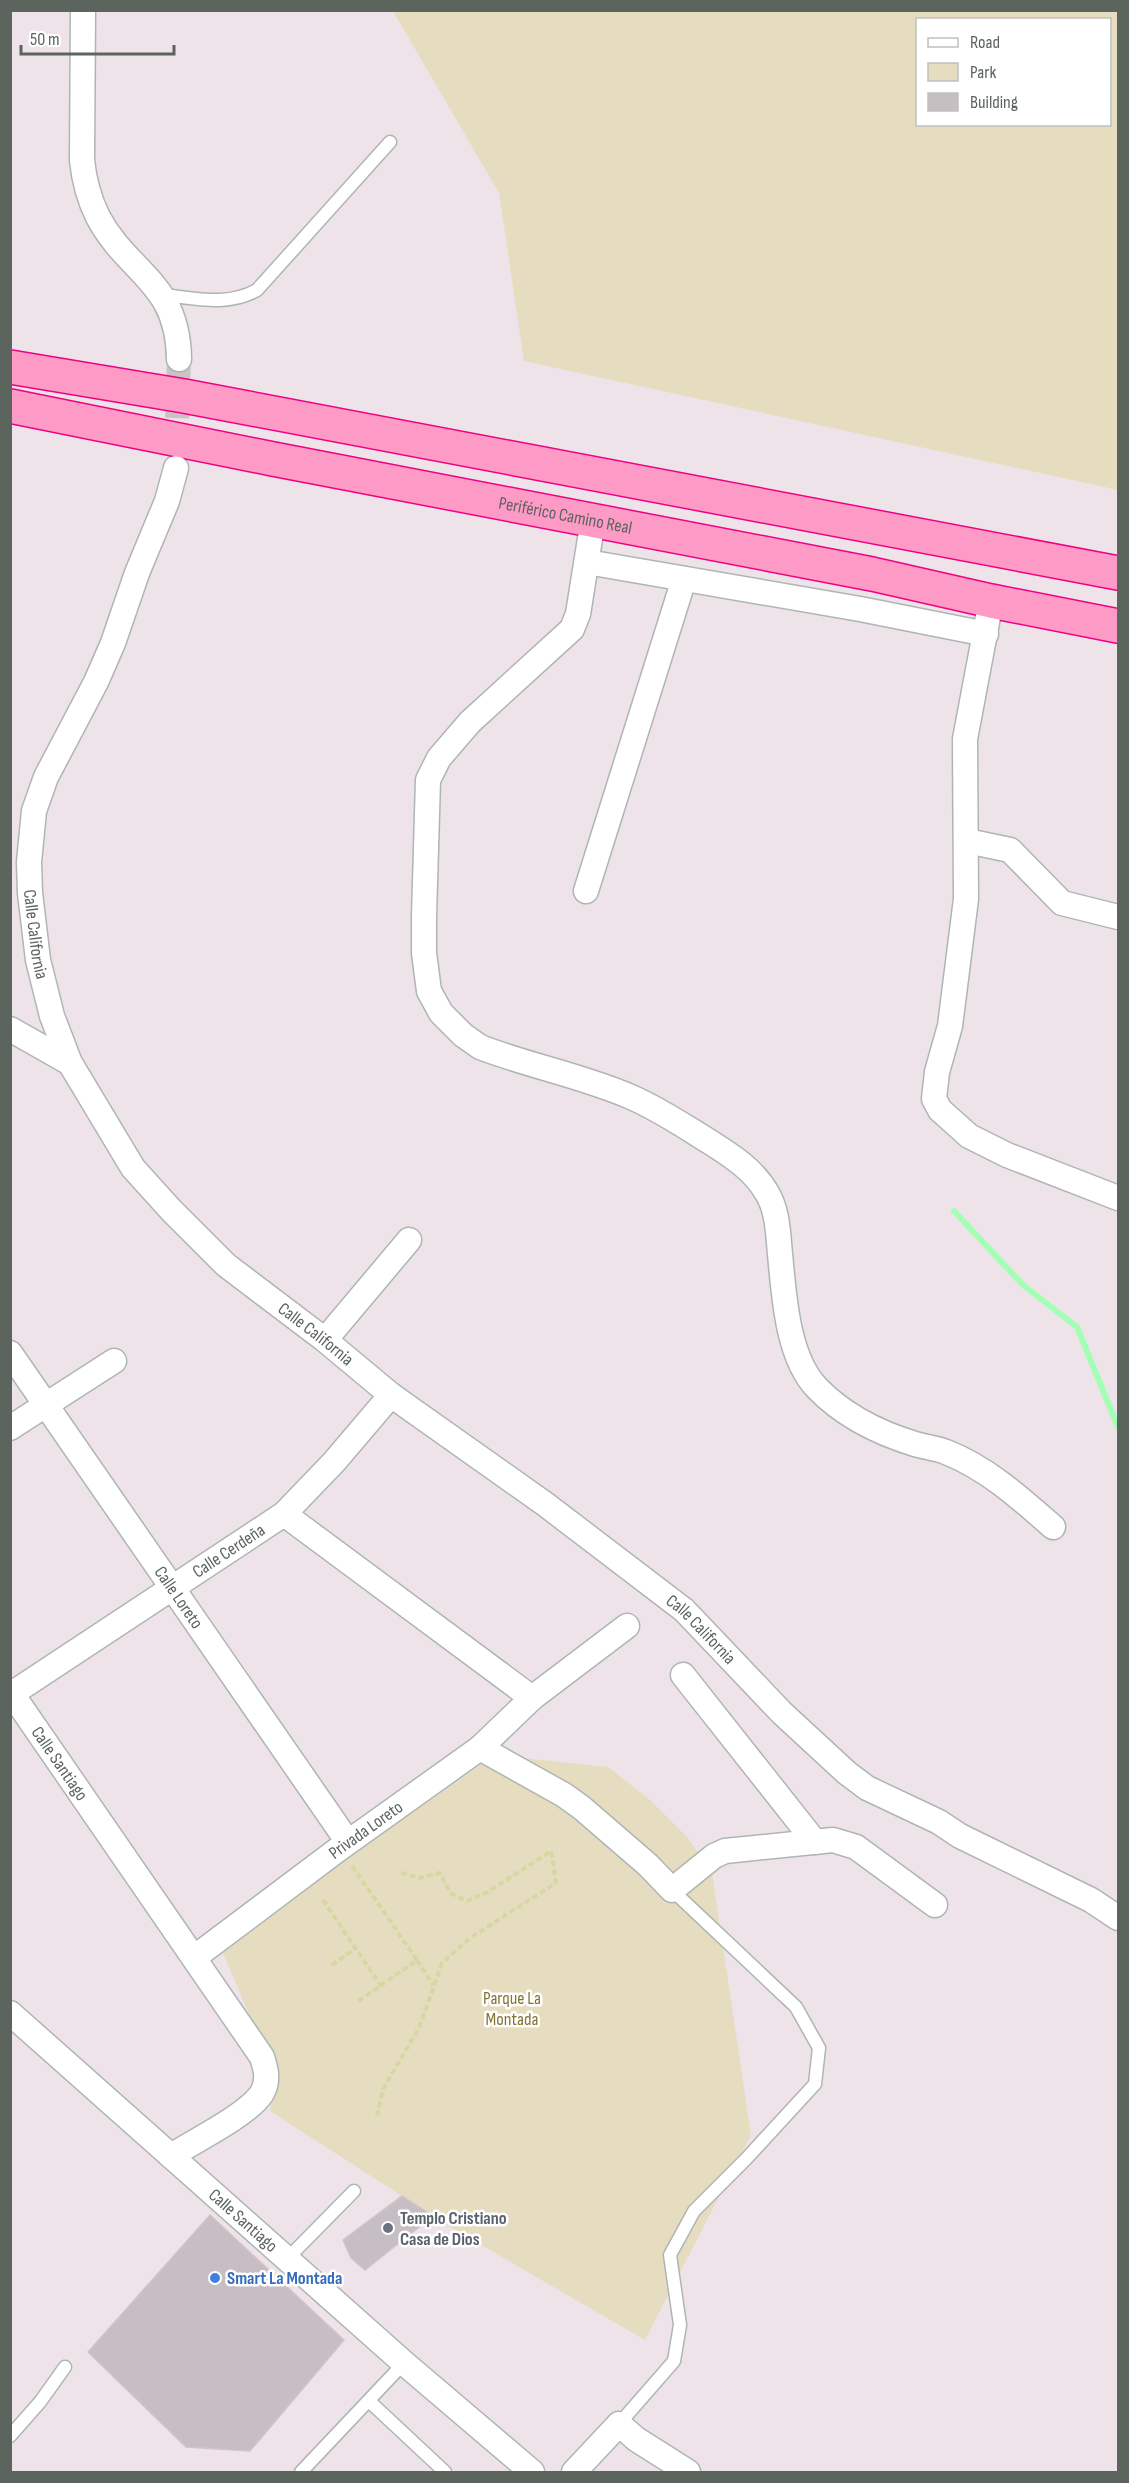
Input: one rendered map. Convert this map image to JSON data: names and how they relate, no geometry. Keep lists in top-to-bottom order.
{
  "streets": {
    "highway": ["Periférico Camino Real"],
    "street": [
      "Calle California",
      "Calle Cerdeña",
      "Calle Loreto",
      "Calle Santiago",
      "Privada Loreto"
    ]
  },
  "crossings": [
    ["Calle California", "Calle Cerdeña"],
    ["Calle Cerdeña", "Calle Loreto"],
    ["Calle Cerdeña", "Calle Santiago"],
    ["Calle Loreto", "Privada Loreto"],
    ["Calle Santiago", "Privada Loreto"]
  ],
  "parks": ["Parque La Montada"],
  "places": ["Templo Cristiano Casa de Dios", "Smart La Montada"],
  "legend": ["Road", "Park", "Building"],
  "scale_bar": "50 m"
}
